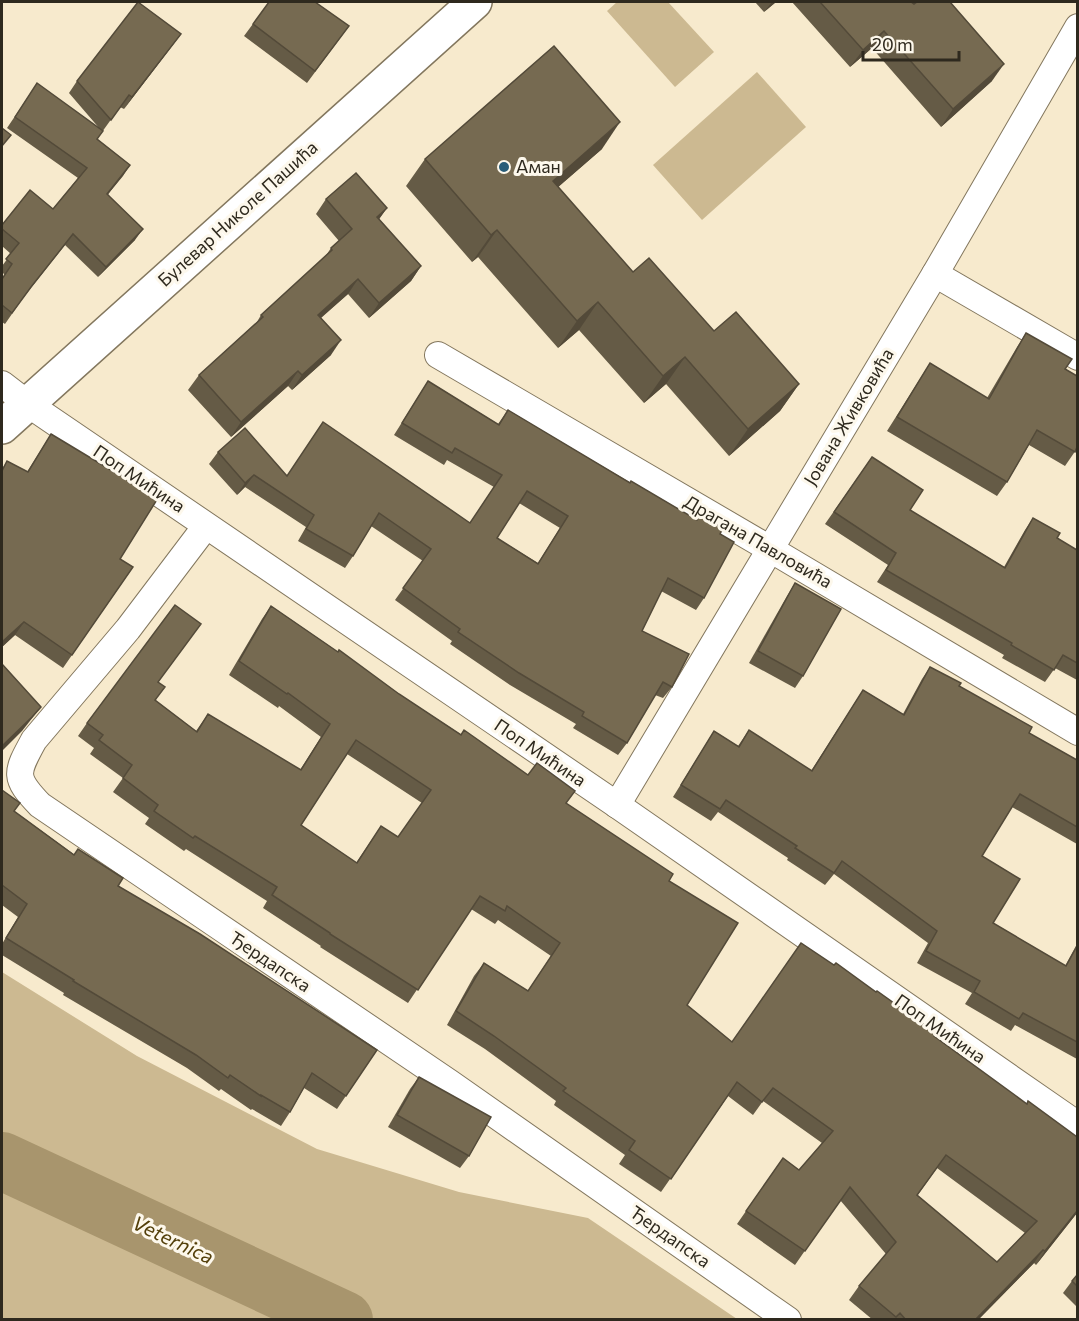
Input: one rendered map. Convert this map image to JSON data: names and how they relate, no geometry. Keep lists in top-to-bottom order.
{
  "streets": {
    "main road": ["Булевар Николе Пашића"],
    "street": [
      "Јована Живковића",
      "Поп Мићина",
      "Драгана Павловића",
      "Ђердапска"
    ]
  },
  "crossings": [
    ["Булевар Николе Пашића", "Поп Мићина"],
    ["Јована Живковића", "Поп Мићина"],
    ["Јована Живковића", "Драгана Павловића"],
    ["Поп Мићина", "Ђердапска"]
  ],
  "water": ["Veternica"],
  "places": ["Аман"],
  "scale_bar": "20 m"
}
